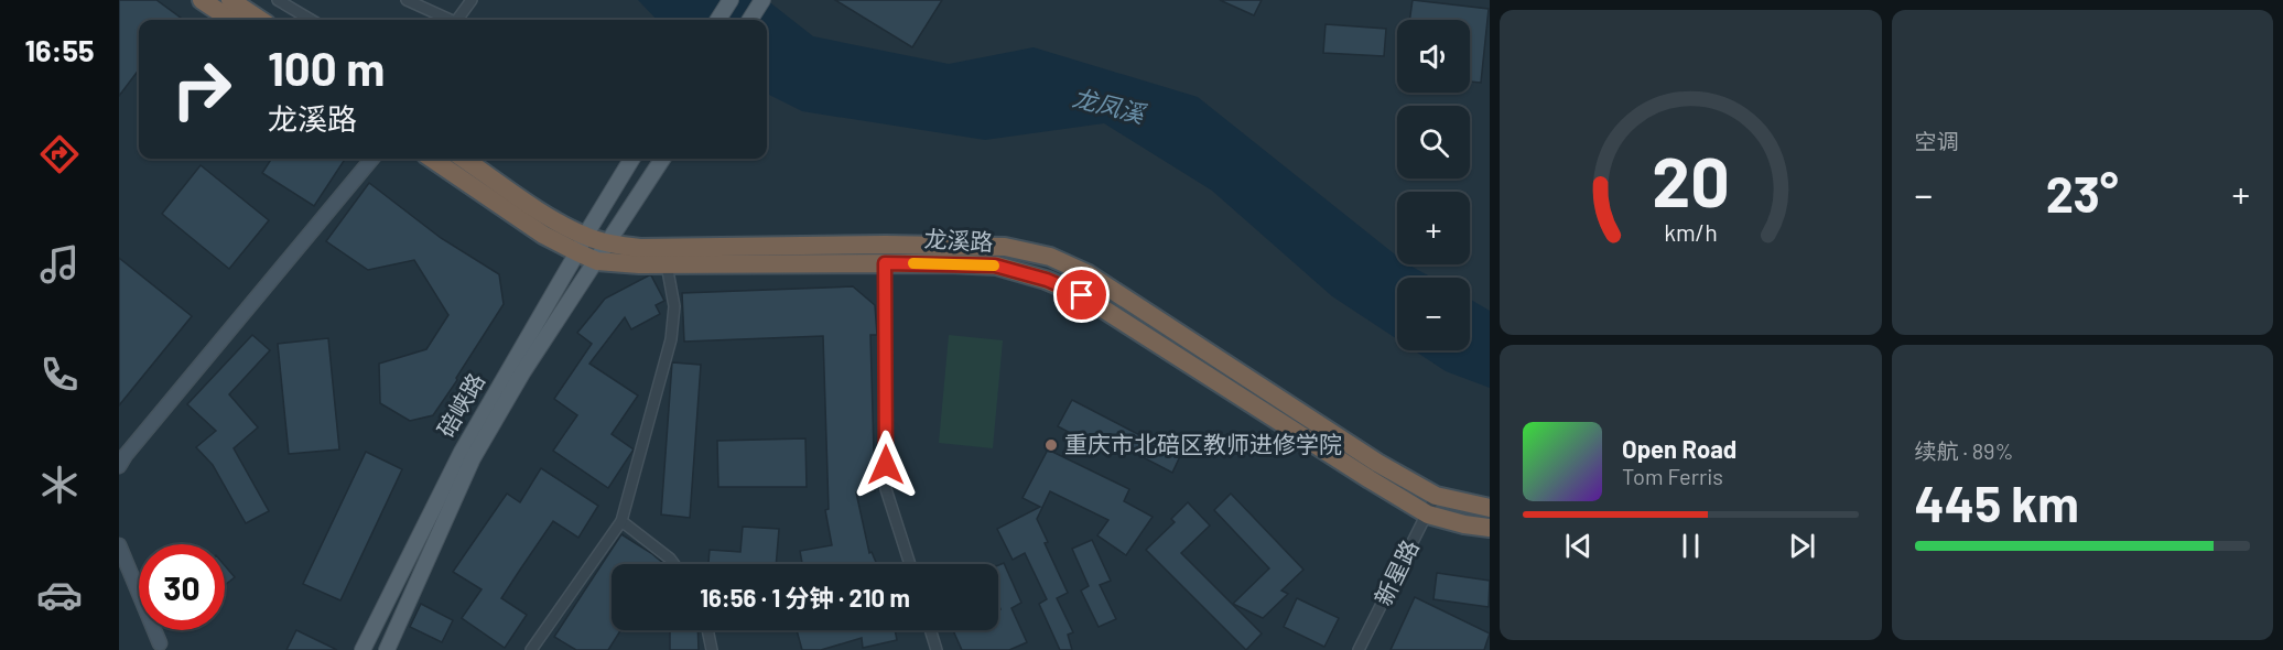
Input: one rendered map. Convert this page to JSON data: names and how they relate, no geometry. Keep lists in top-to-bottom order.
{
  "streets": {
    "highway": ["龙溪路"],
    "main road": ["碚峡路"],
    "street": ["新星路"]
  },
  "crossings": [
    ["龙溪路", "碚峡路"],
    ["龙溪路", "新星路"]
  ],
  "water": ["龙凤溪"],
  "places": ["重庆市北碚区教师进修学院"],
  "page": {
    "tabs": "16:55",
    "tile": [
      "空调",
      ["续航 · 89%", "445 km"]
    ],
    "map_buttons": ["+", "−"],
    "turn": ["100 m", "龙溪路"],
    "heat": ["−", "23°", "+"],
    "song": ["Open Road", "Tom Ferris"],
    "limit": "30",
    "trip": "16:56 · 1 分钟 · 210 m",
    "gauge": ["20", "km/h"]
  }
}
